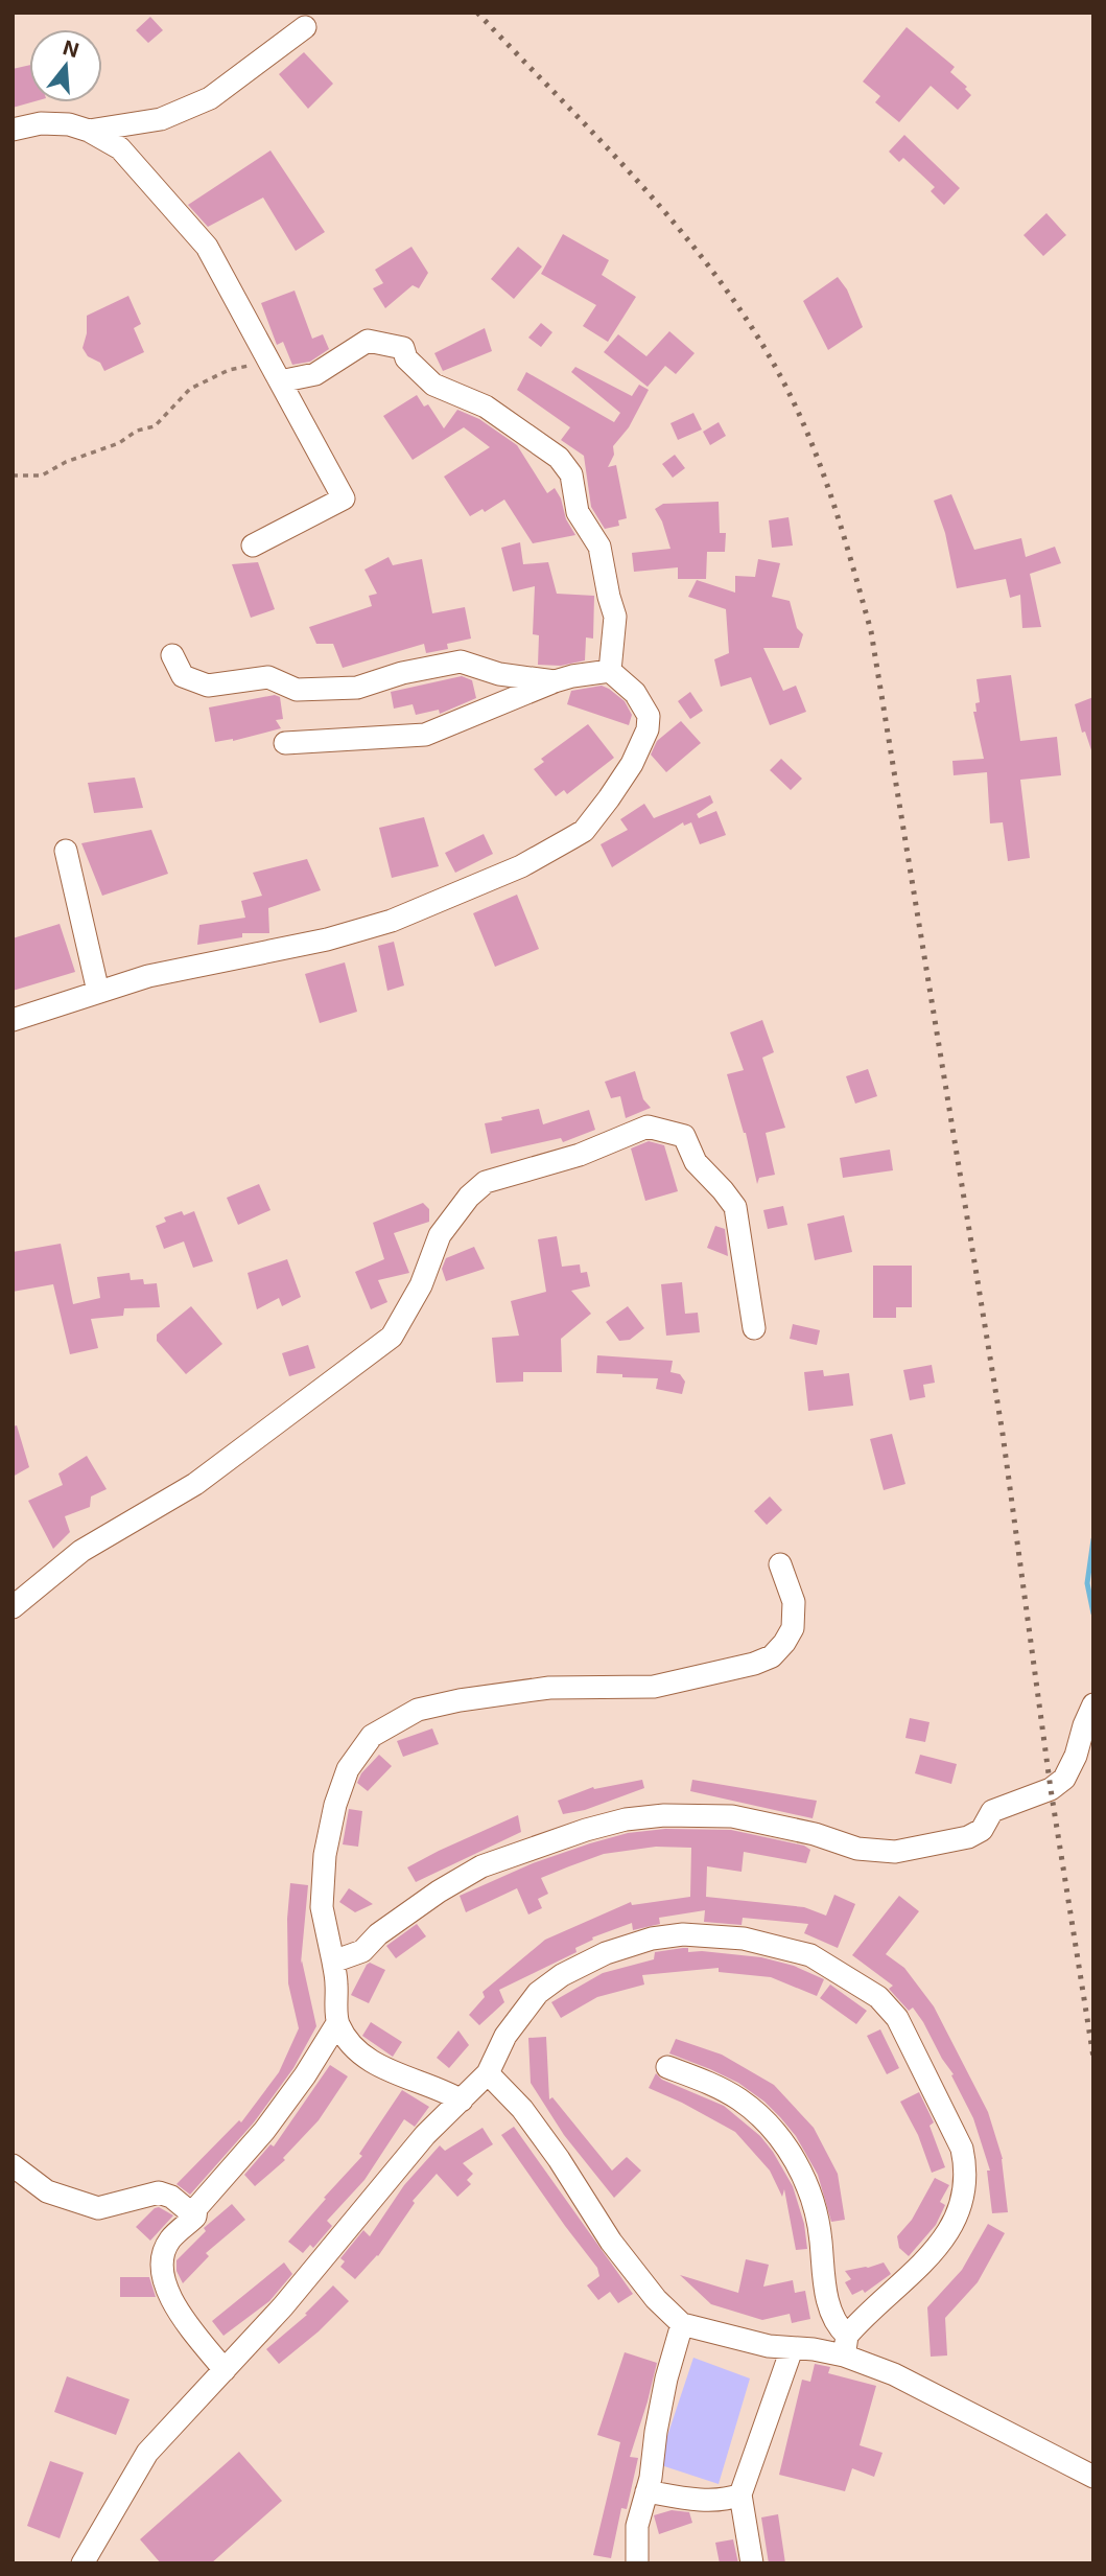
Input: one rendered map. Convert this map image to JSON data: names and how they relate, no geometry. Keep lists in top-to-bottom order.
{
  "north": "top"
}
